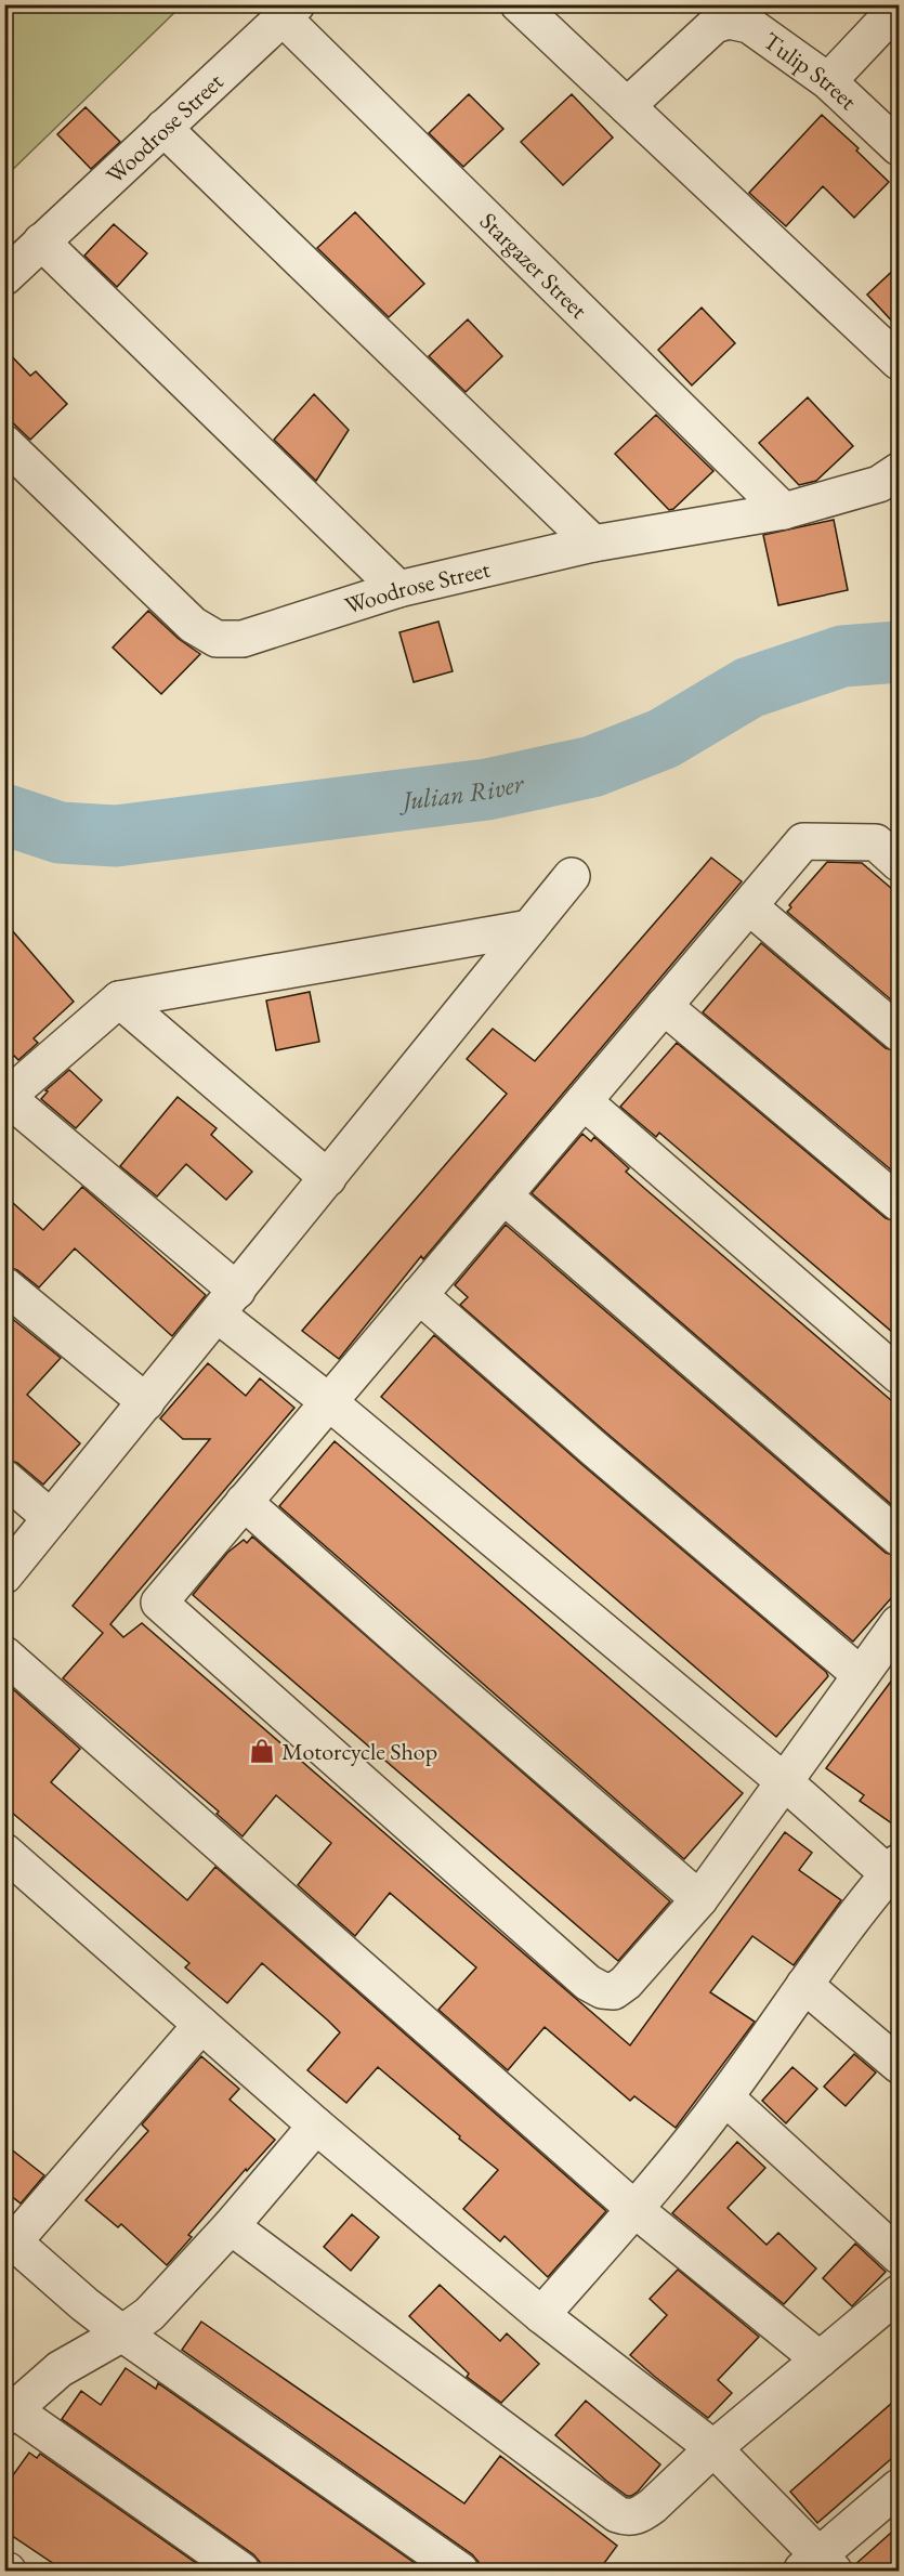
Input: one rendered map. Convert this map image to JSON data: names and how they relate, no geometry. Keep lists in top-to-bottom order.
{
  "streets": {
    "street": ["Tulip Street", "Woodrose Street", "Stargazer Street"]
  },
  "crossings": [
    ["Woodrose Street", "Stargazer Street"]
  ],
  "water": ["Julian River"],
  "places": {
    "shop": ["Motorcycle Shop"]
  }
}
